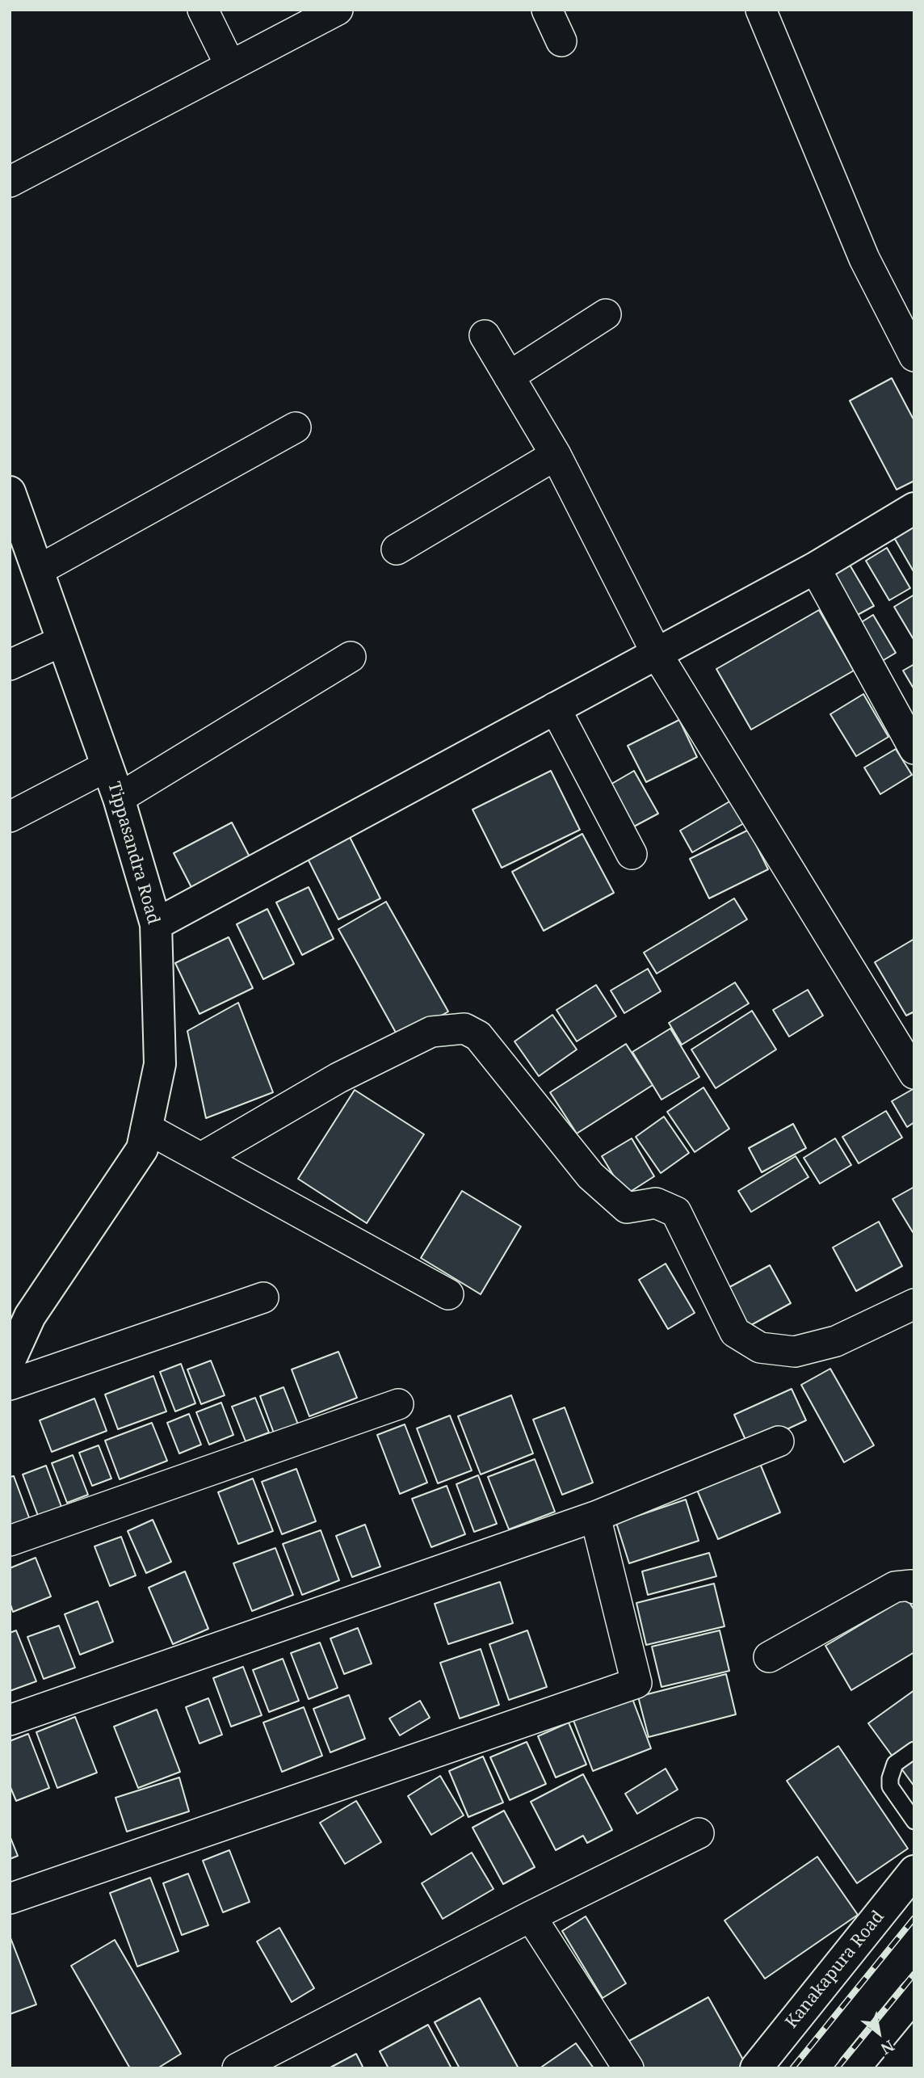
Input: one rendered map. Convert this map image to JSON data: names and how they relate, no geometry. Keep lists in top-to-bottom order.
{
  "streets": {
    "main road": ["Tippasandra Road", "Kanakapura Road"]
  },
  "north": "bottom right"
}
